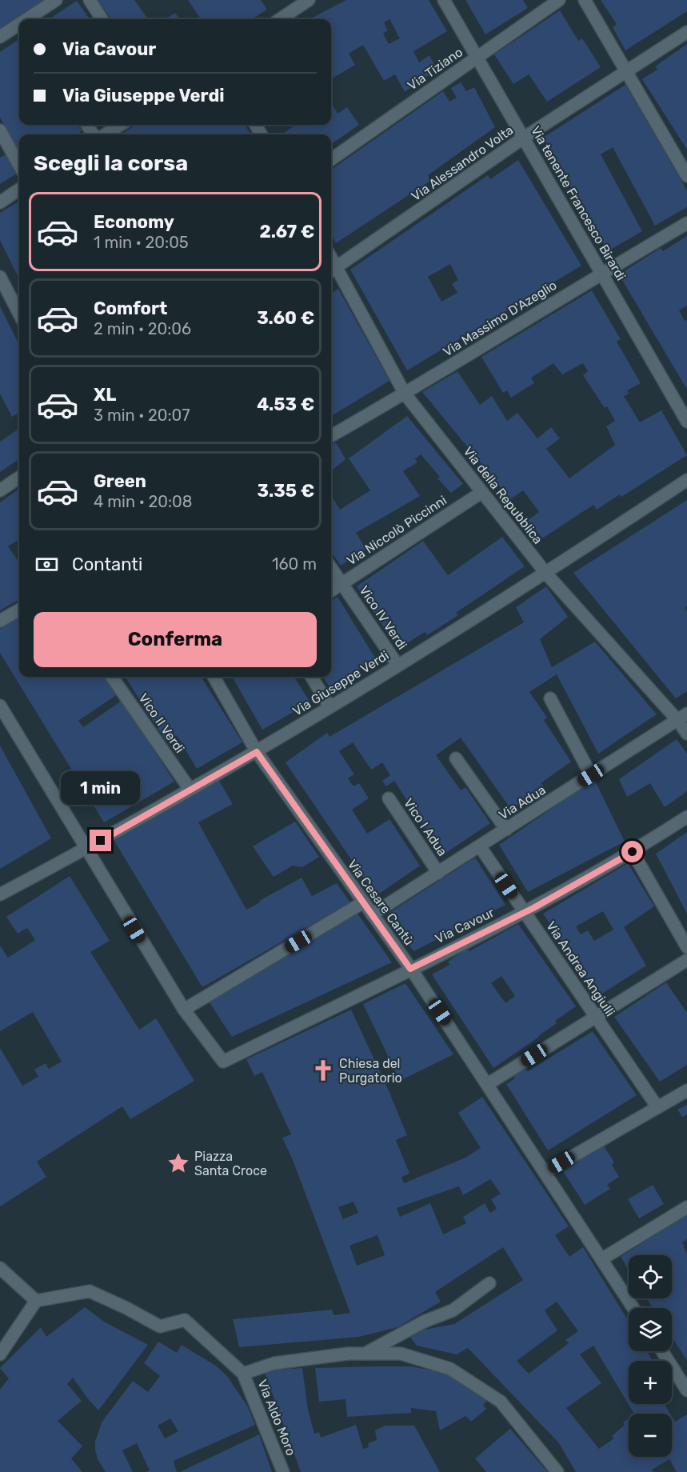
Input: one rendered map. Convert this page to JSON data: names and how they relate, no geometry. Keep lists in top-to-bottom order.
{
  "streets": {
    "street": [
      "Via Tiziano",
      "Via Alessandro Volta",
      "Via tenente Francesco Birardi",
      "Via Massimo D'Azeglio",
      "Via della Repubblica",
      "Via Niccolò Piccinni",
      "Vico IV Verdi",
      "Via Giuseppe Verdi",
      "Vico II Verdi",
      "Via Adua",
      "Vico I Adua",
      "Via Cesare Cantù",
      "Via Cavour",
      "Via Andrea Angiulli",
      "Via Aldo Moro"
    ]
  },
  "crossings": [
    ["Via Tiziano", "Via tenente Francesco Birardi"],
    ["Via Alessandro Volta", "Via tenente Francesco Birardi"],
    ["Via Alessandro Volta", "Via della Repubblica"],
    ["Via tenente Francesco Birardi", "Via Massimo D'Azeglio"],
    ["Via Massimo D'Azeglio", "Via della Repubblica"],
    ["Via della Repubblica", "Via Niccolò Piccinni"],
    ["Via della Repubblica", "Via Giuseppe Verdi"],
    ["Via della Repubblica", "Via Adua"],
    ["Via Niccolò Piccinni", "Vico IV Verdi"],
    ["Vico IV Verdi", "Via Giuseppe Verdi"],
    ["Via Giuseppe Verdi", "Vico II Verdi"],
    ["Via Giuseppe Verdi", "Via Cesare Cantù"],
    ["Via Adua", "Vico I Adua"],
    ["Via Adua", "Via Cesare Cantù"],
    ["Via Adua", "Via Andrea Angiulli"],
    ["Via Cesare Cantù", "Via Cavour"],
    ["Via Cavour", "Via Andrea Angiulli"]
  ],
  "places": {
    "church": ["Chiesa del Purgatorio"],
    "place": ["Piazza Santa Croce"]
  },
  "page": {
    "banner": ["Via Cavour", "Via Giuseppe Verdi"],
    "heading": "Scegli la corsa",
    "list": [
      {
        "name": "Economy",
        "note": "1 min · 20:05",
        "value": "2.67 €"
      },
      {
        "name": "Comfort",
        "note": "2 min · 20:06",
        "value": "3.60 €"
      },
      {
        "name": "XL",
        "note": "3 min · 20:07",
        "value": "4.53 €"
      },
      {
        "name": "Green",
        "note": "4 min · 20:08",
        "value": "3.35 €"
      }
    ],
    "pay": ["Contanti", "160 m"],
    "buttons": "Conferma",
    "bubble": "1 min",
    "map_buttons": ["+", "−"]
  }
}
